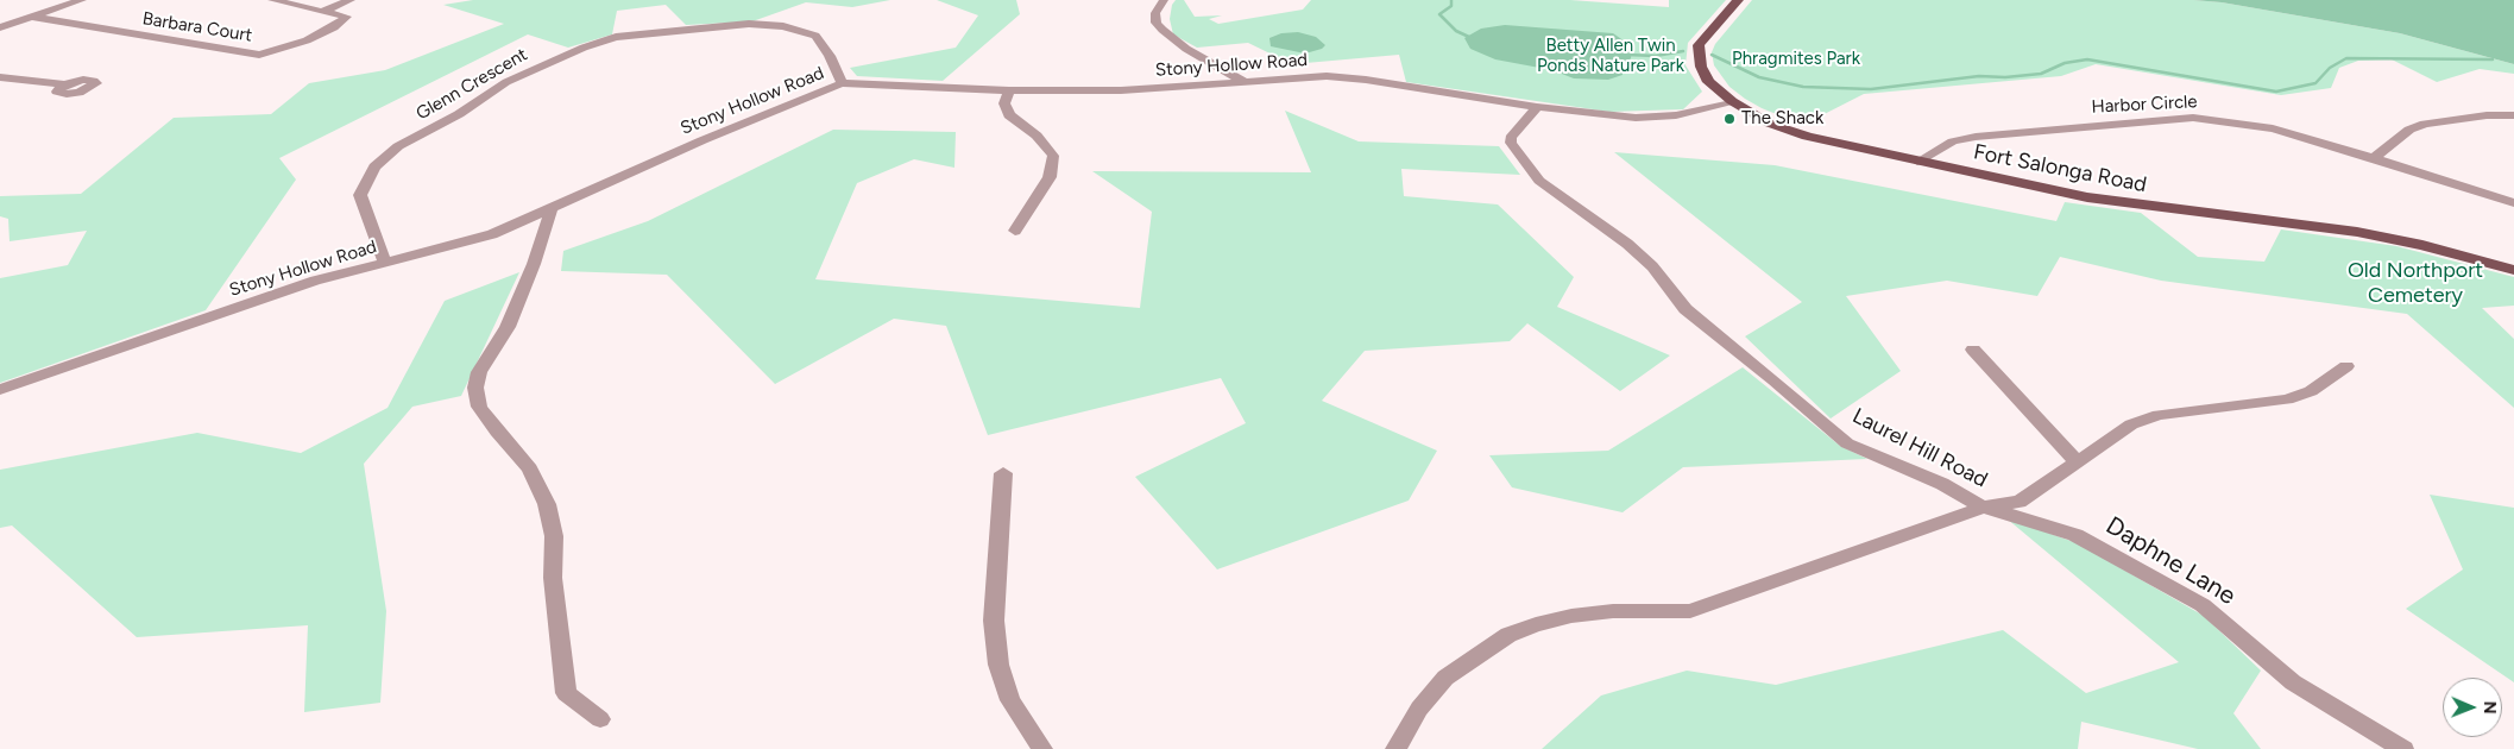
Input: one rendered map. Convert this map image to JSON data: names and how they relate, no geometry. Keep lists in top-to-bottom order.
{
  "streets": {
    "main road": ["Fort Salonga Road"],
    "street": [
      "Barbara Court",
      "Stony Hollow Road",
      "Glenn Crescent",
      "Harbor Circle",
      "Laurel Hill Road",
      "Daphne Lane"
    ]
  },
  "crossings": [
    ["Stony Hollow Road", "Glenn Crescent"],
    ["Stony Hollow Road", "Fort Salonga Road"],
    ["Stony Hollow Road", "Laurel Hill Road"],
    ["Harbor Circle", "Fort Salonga Road"],
    ["Laurel Hill Road", "Daphne Lane"]
  ],
  "parks": ["Betty Allen Twin Ponds Nature Park", "Phragmites Park", "Old Northport Cemetery"],
  "places": ["The Shack"],
  "north": "right"
}
